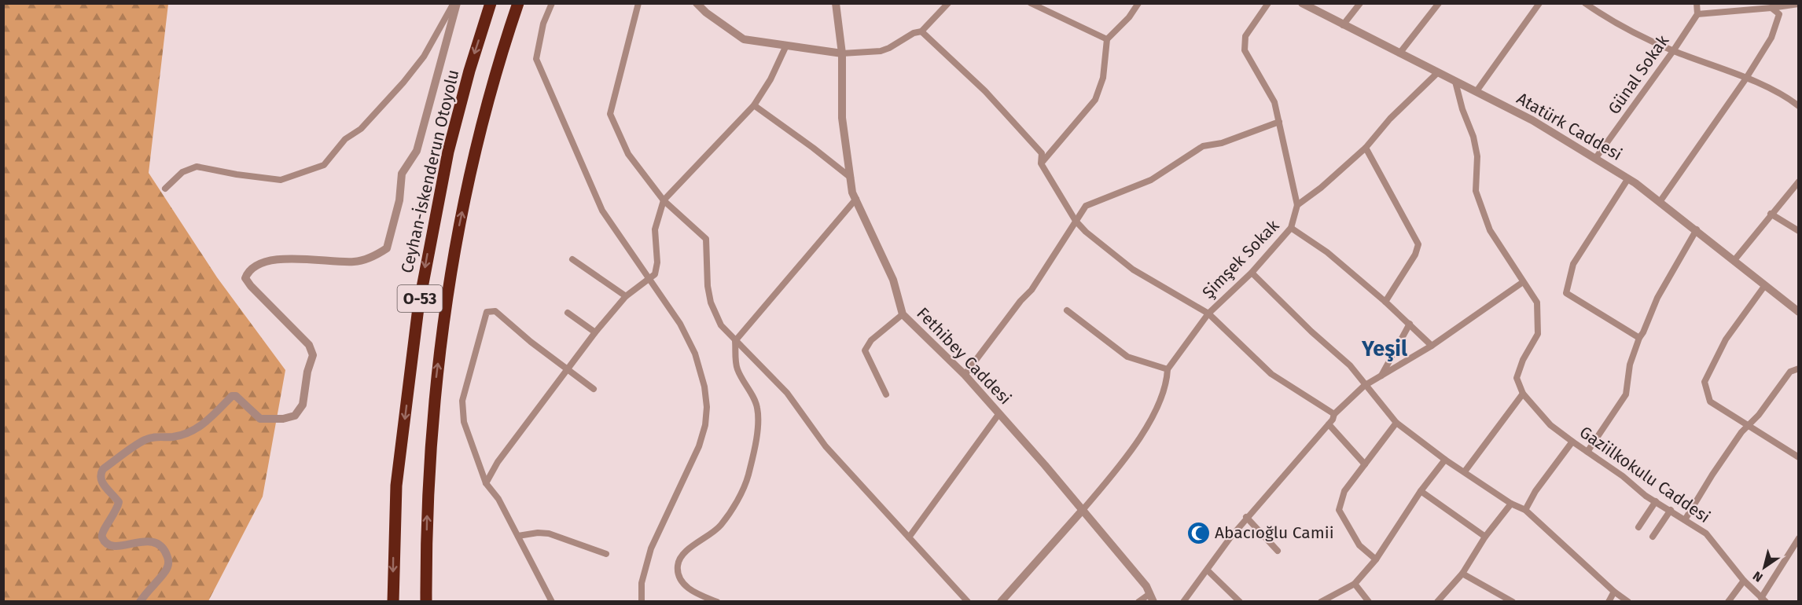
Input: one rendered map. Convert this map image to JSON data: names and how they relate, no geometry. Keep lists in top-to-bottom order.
{
  "streets": {
    "highway": ["Ceyhan-İskenderun Otoyolu", "O-53"],
    "street": [
      "Günal Sokak",
      "Atatürk Caddesi",
      "Şimşek Sokak",
      "Fethibey Caddesi",
      "Gaziilkokulu Caddesi"
    ]
  },
  "crossings": [
    ["Günal Sokak", "Atatürk Caddesi"]
  ],
  "districts": ["Yeşil"],
  "places": {
    "mosque": ["Abacıoğlu Camii"]
  },
  "north": "bottom left"
}
